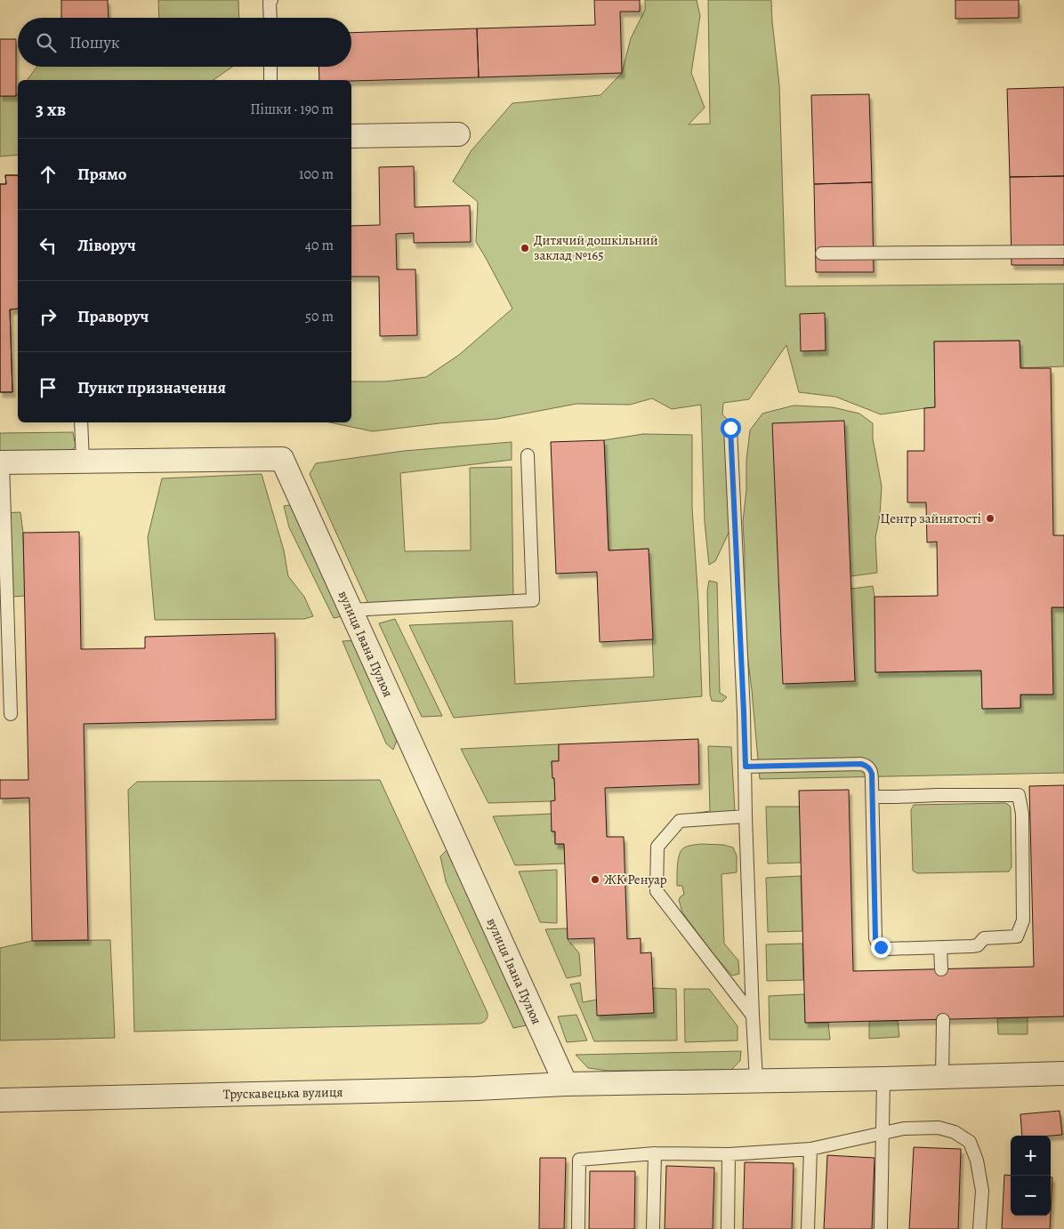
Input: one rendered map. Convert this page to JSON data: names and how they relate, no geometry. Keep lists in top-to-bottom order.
{
  "streets": {
    "street": ["вулиця Івана Пулюя", "Трускавецька вулиця"]
  },
  "crossings": [
    ["вулиця Івана Пулюя", "Трускавецька вулиця"]
  ],
  "places": ["Дитячий дошкільний заклад №165", "Центр зайнятості", "ЖК Ренуар"],
  "page": {
    "search": "Пошук",
    "heading": ["3 хв", "Пішки · 190 m"],
    "list": [
      ["Прямо", "100 m"],
      ["Ліворуч", "40 m"],
      ["Праворуч", "50 m"],
      "Пункт призначення"
    ],
    "map_buttons": ["+", "−"]
  }
}
